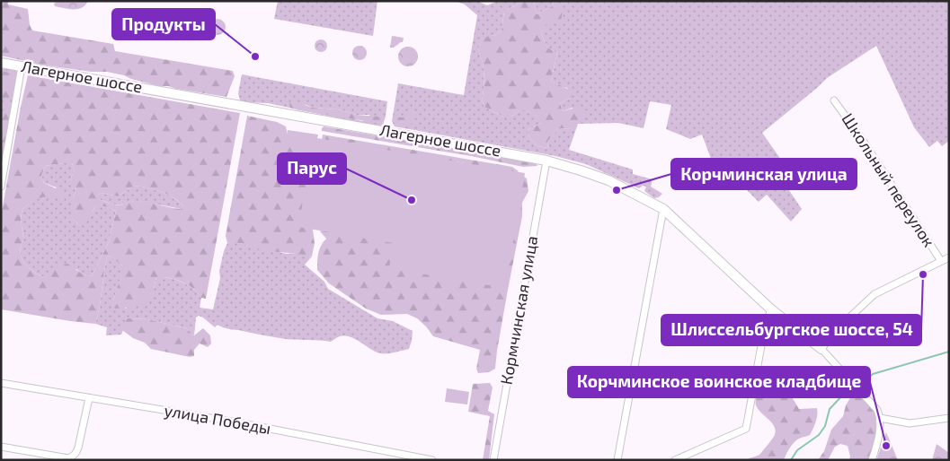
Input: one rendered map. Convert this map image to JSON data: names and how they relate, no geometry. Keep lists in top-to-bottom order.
{
  "streets": {
    "street": [
      "Лагерное шоссе",
      "Школьный переулок",
      "Кормчинская улица",
      "улица Победы"
    ]
  },
  "crossings": [
    ["Лагерное шоссе", "Кормчинская улица"]
  ],
  "places": [
    "Продукты",
    "Корчминская улица",
    "Парус",
    "Шлиссельбургское шоссе, 54",
    "Корчминское воинское кладбище"
  ]
}
